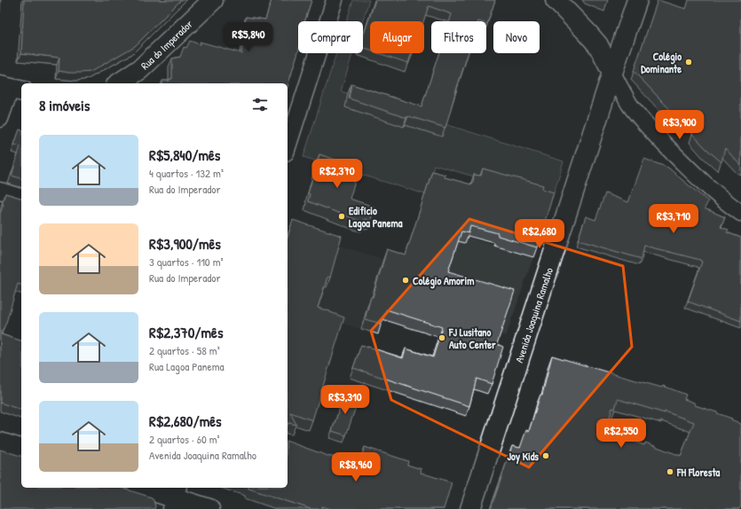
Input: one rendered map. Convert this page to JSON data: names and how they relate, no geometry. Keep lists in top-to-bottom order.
{
  "streets": {
    "main road": ["Rua do Imperador", "Avenida Joaquina Ramalho"]
  },
  "places": [
    "Colégio Dominante",
    "Edifício Lagoa Panema",
    "Colégio Amorim",
    "FJ Lusitano Auto Center",
    "Joy Kids",
    "FH Floresta"
  ],
  "page": {
    "chip": [
      "Comprar",
      "Alugar",
      "Filtros",
      "Novo"
    ],
    "price": [
      "R$5,840",
      "R$3,900",
      "R$2,370",
      "R$3,710",
      "R$2,680",
      "R$3,310",
      "R$2,550",
      "R$8,960"
    ],
    "heading": "8 imóveis",
    "list": [
      {
        "name": "R$5,840/mês",
        "note": "4 quartos · 132 m² · Rua do Imperador"
      },
      {
        "name": "R$3,900/mês",
        "note": "3 quartos · 110 m² · Rua do Imperador"
      },
      {
        "name": "R$2,370/mês",
        "note": "2 quartos · 58 m² · Rua Lagoa Panema"
      },
      {
        "name": "R$2,680/mês",
        "note": "2 quartos · 60 m² · Avenida Joaquina Ramalho"
      }
    ]
  }
}
